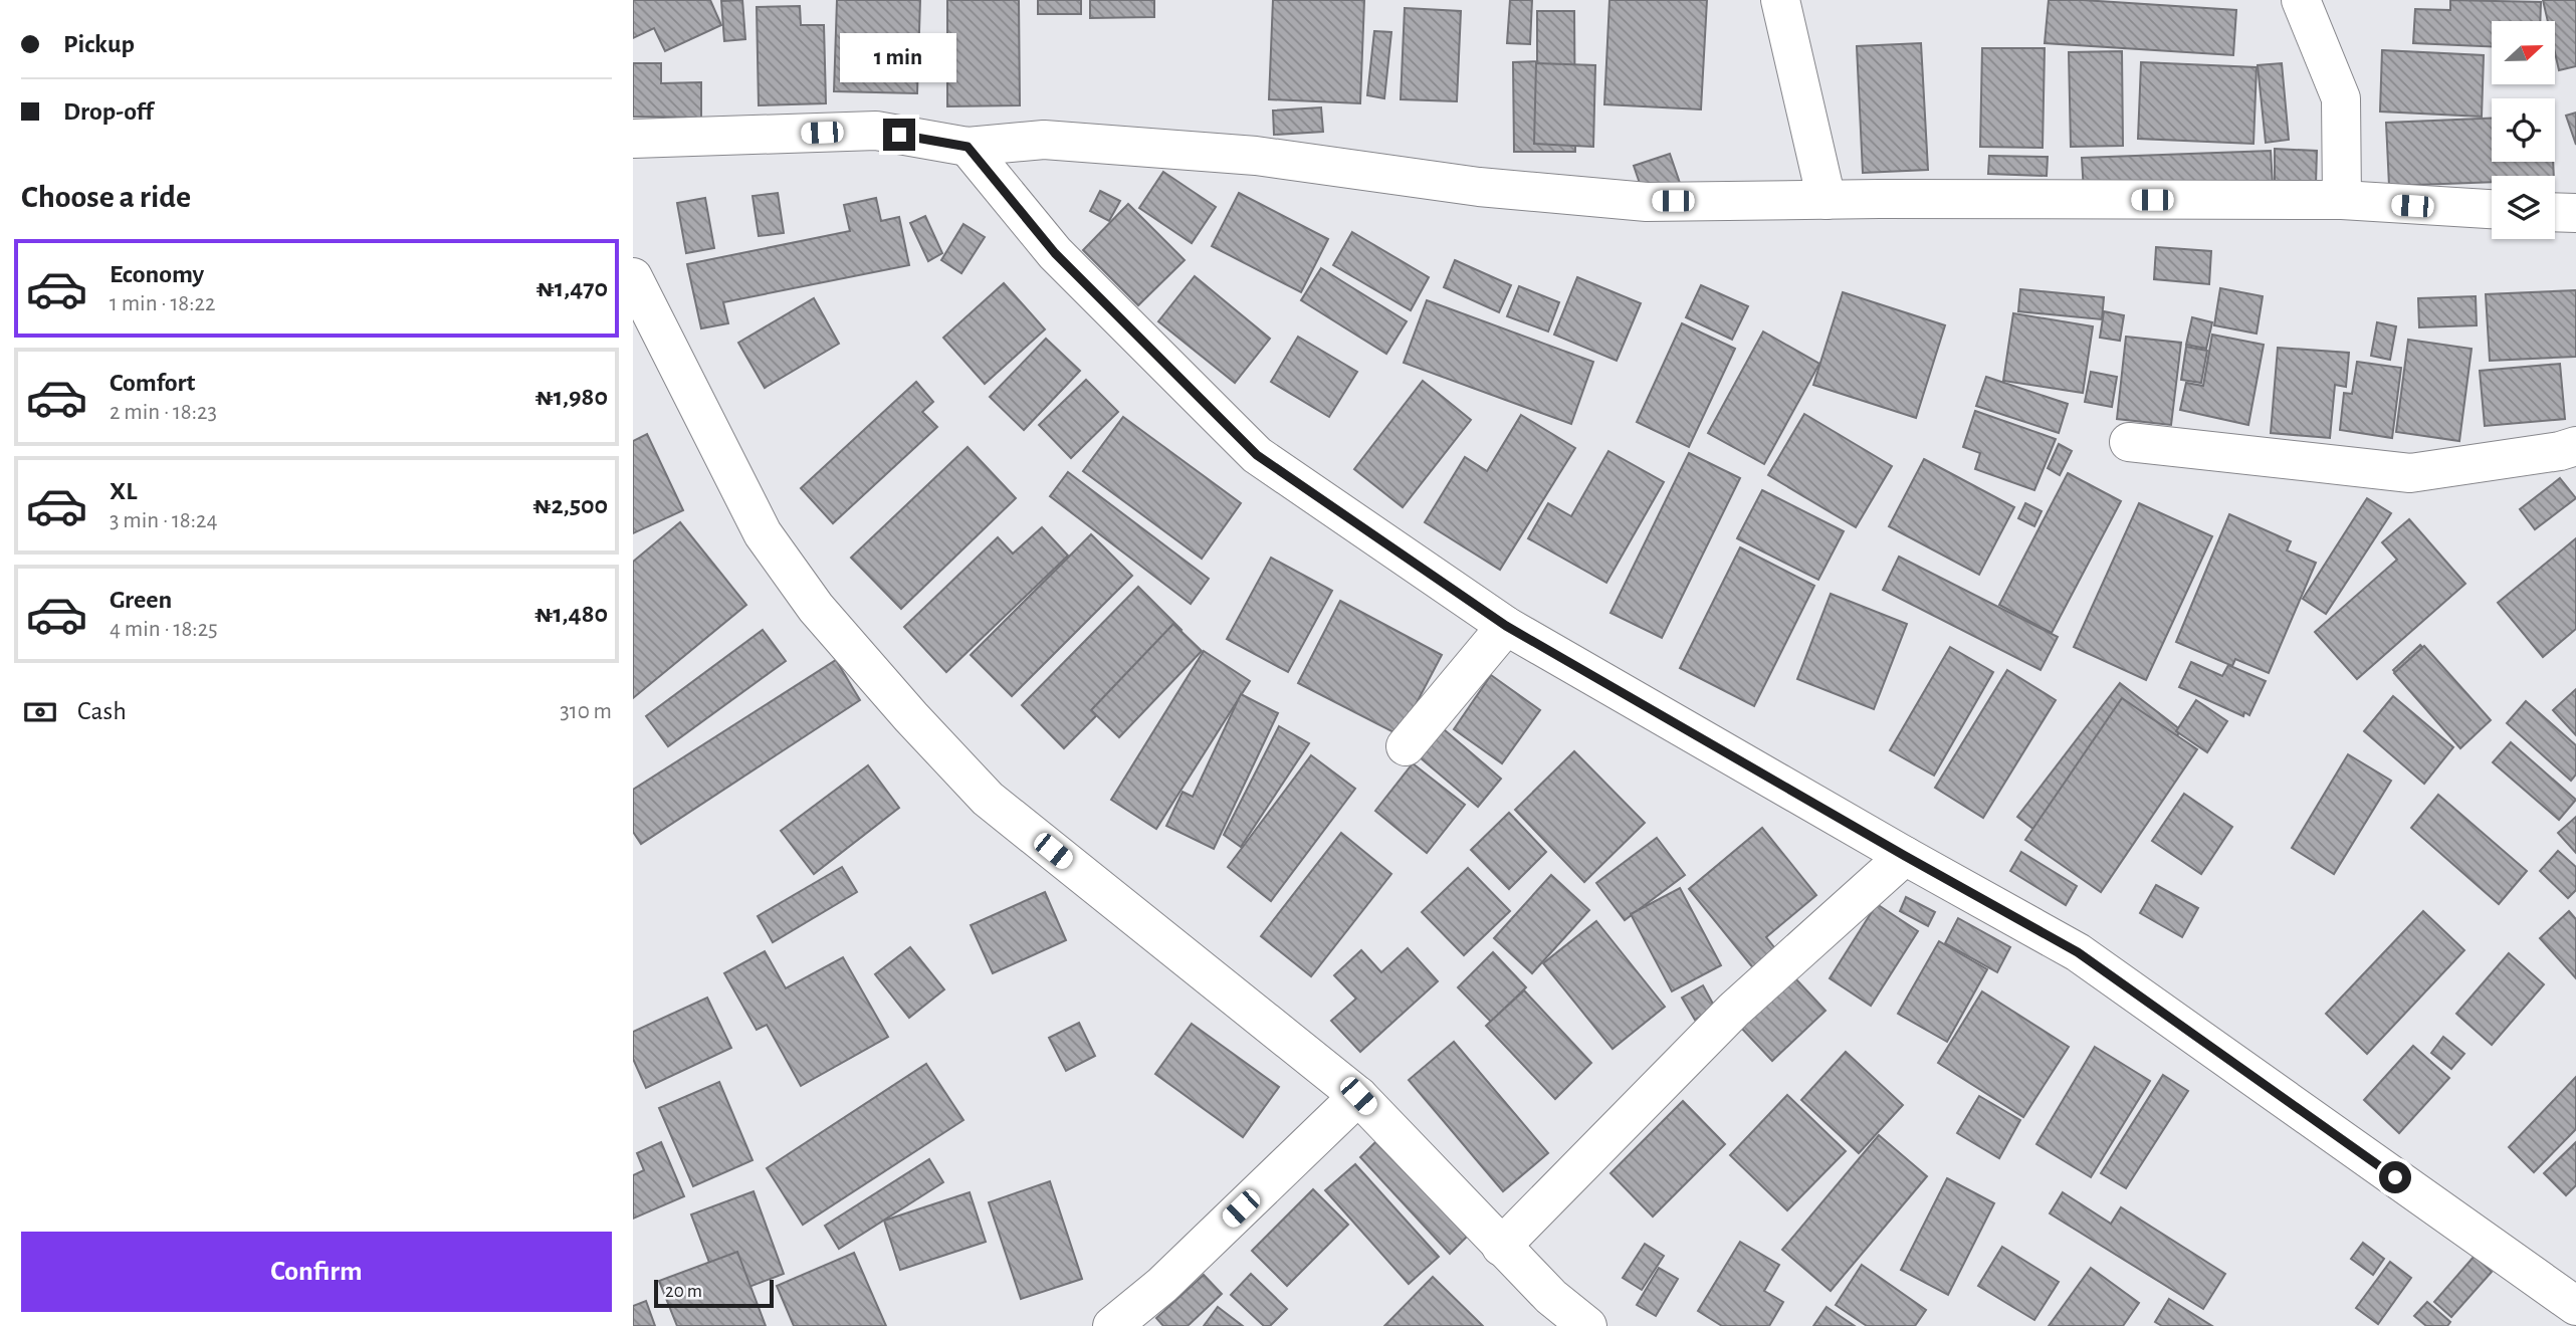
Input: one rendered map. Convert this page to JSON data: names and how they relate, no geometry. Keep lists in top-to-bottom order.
{
  "scale_bar": "20 m",
  "north": "right",
  "page": {
    "banner": ["Pickup", "Drop-off"],
    "bubble": "1 min",
    "heading": "Choose a ride",
    "list": [
      {
        "name": "Economy",
        "note": "1 min · 18:22",
        "value": "₦1,470"
      },
      {
        "name": "Comfort",
        "note": "2 min · 18:23",
        "value": "₦1,980"
      },
      {
        "name": "XL",
        "note": "3 min · 18:24",
        "value": "₦2,500"
      },
      {
        "name": "Green",
        "note": "4 min · 18:25",
        "value": "₦1,480"
      }
    ],
    "pay": ["Cash", "310 m"],
    "buttons": "Confirm",
    "scale": "20 m"
  }
}
